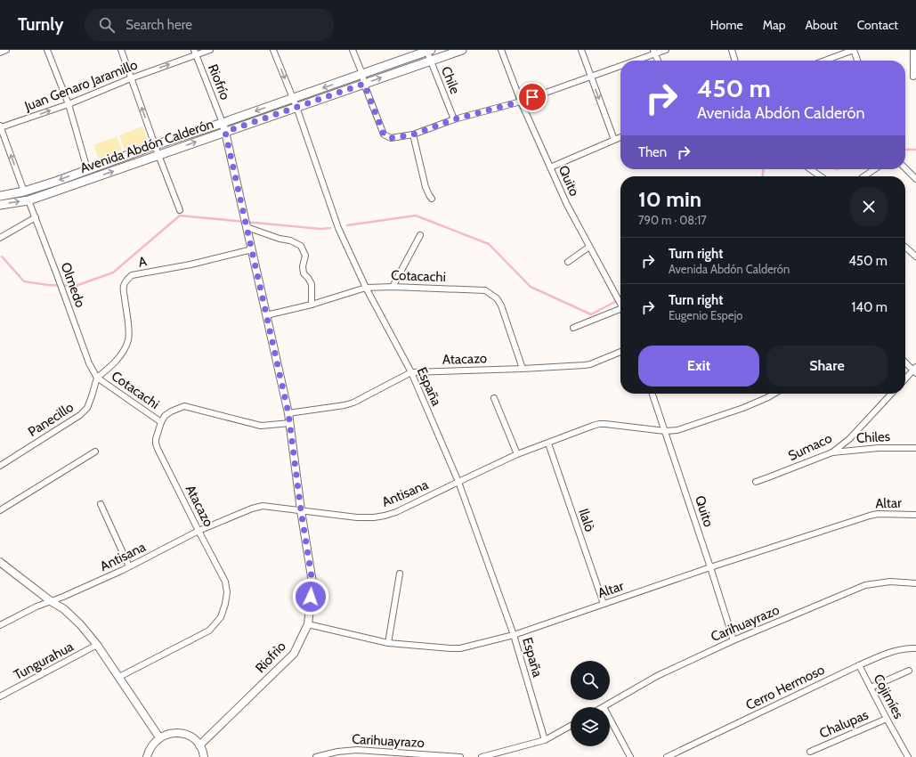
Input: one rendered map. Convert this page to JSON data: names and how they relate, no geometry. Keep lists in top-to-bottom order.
{
  "streets": {
    "main road": ["Avenida Abdón Calderón"],
    "street": [
      "Chile",
      "Riofrío",
      "Juan Genaro Jaramillo",
      "Quito",
      "A",
      "Cotacachi",
      "Olmedo",
      "Atacazo",
      "España",
      "Panecillo",
      "Chiles",
      "Sumaco",
      "Antisana",
      "Altar",
      "Ilalò",
      "Carihuayrazo",
      "Riofrìo",
      "Tungurahua",
      "Cerro Hermoso",
      "Cojimíes",
      "Chalupas"
    ]
  },
  "crossings": [
    ["Chile", "Avenida Abdón Calderón"],
    ["Riofrío", "Juan Genaro Jaramillo"],
    ["Riofrío", "Avenida Abdón Calderón"],
    ["Riofrío", "Riofrìo"],
    ["Avenida Abdón Calderón", "Olmedo"],
    ["Avenida Abdón Calderón", "España"],
    ["Avenida Abdón Calderón", "Riofrìo"],
    ["Quito", "Antisana"],
    ["Quito", "Altar"],
    ["Quito", "Carihuayrazo"],
    ["A", "Cotacachi"],
    ["A", "Olmedo"],
    ["A", "Panecillo"],
    ["A", "Riofrìo"],
    ["Cotacachi", "Olmedo"],
    ["Cotacachi", "Atacazo"],
    ["Cotacachi", "España"],
    ["Cotacachi", "Panecillo"],
    ["Cotacachi", "Riofrìo"],
    ["Olmedo", "Panecillo"],
    ["Atacazo", "España"],
    ["Atacazo", "Antisana"],
    ["Atacazo", "Riofrìo"],
    ["España", "Antisana"],
    ["España", "Altar"],
    ["Chiles", "Sumaco"],
    ["Antisana", "Ilalò"],
    ["Antisana", "Riofrìo"],
    ["Altar", "Ilalò"],
    ["Altar", "Riofrìo"],
    ["Cerro Hermoso", "Cojimíes"],
    ["Cojimíes", "Chalupas"]
  ],
  "one_way": ["Juan Genaro Jaramillo"],
  "page": {
    "header": "Turnly",
    "search": "Search here",
    "nav": [
      "Home",
      "Map",
      "About",
      "Contact"
    ],
    "turn": ["450 m", "Avenida Abdón Calderón"],
    "then": "Then",
    "heading": ["10 min", "790 m · 08:17"],
    "list": [
      {
        "name": "Turn right",
        "note": "Avenida Abdón Calderón",
        "value": "450 m"
      },
      {
        "name": "Turn right",
        "note": "Eugenio Espejo",
        "value": "140 m"
      }
    ],
    "buttons": ["Exit", "Share"]
  }
}
